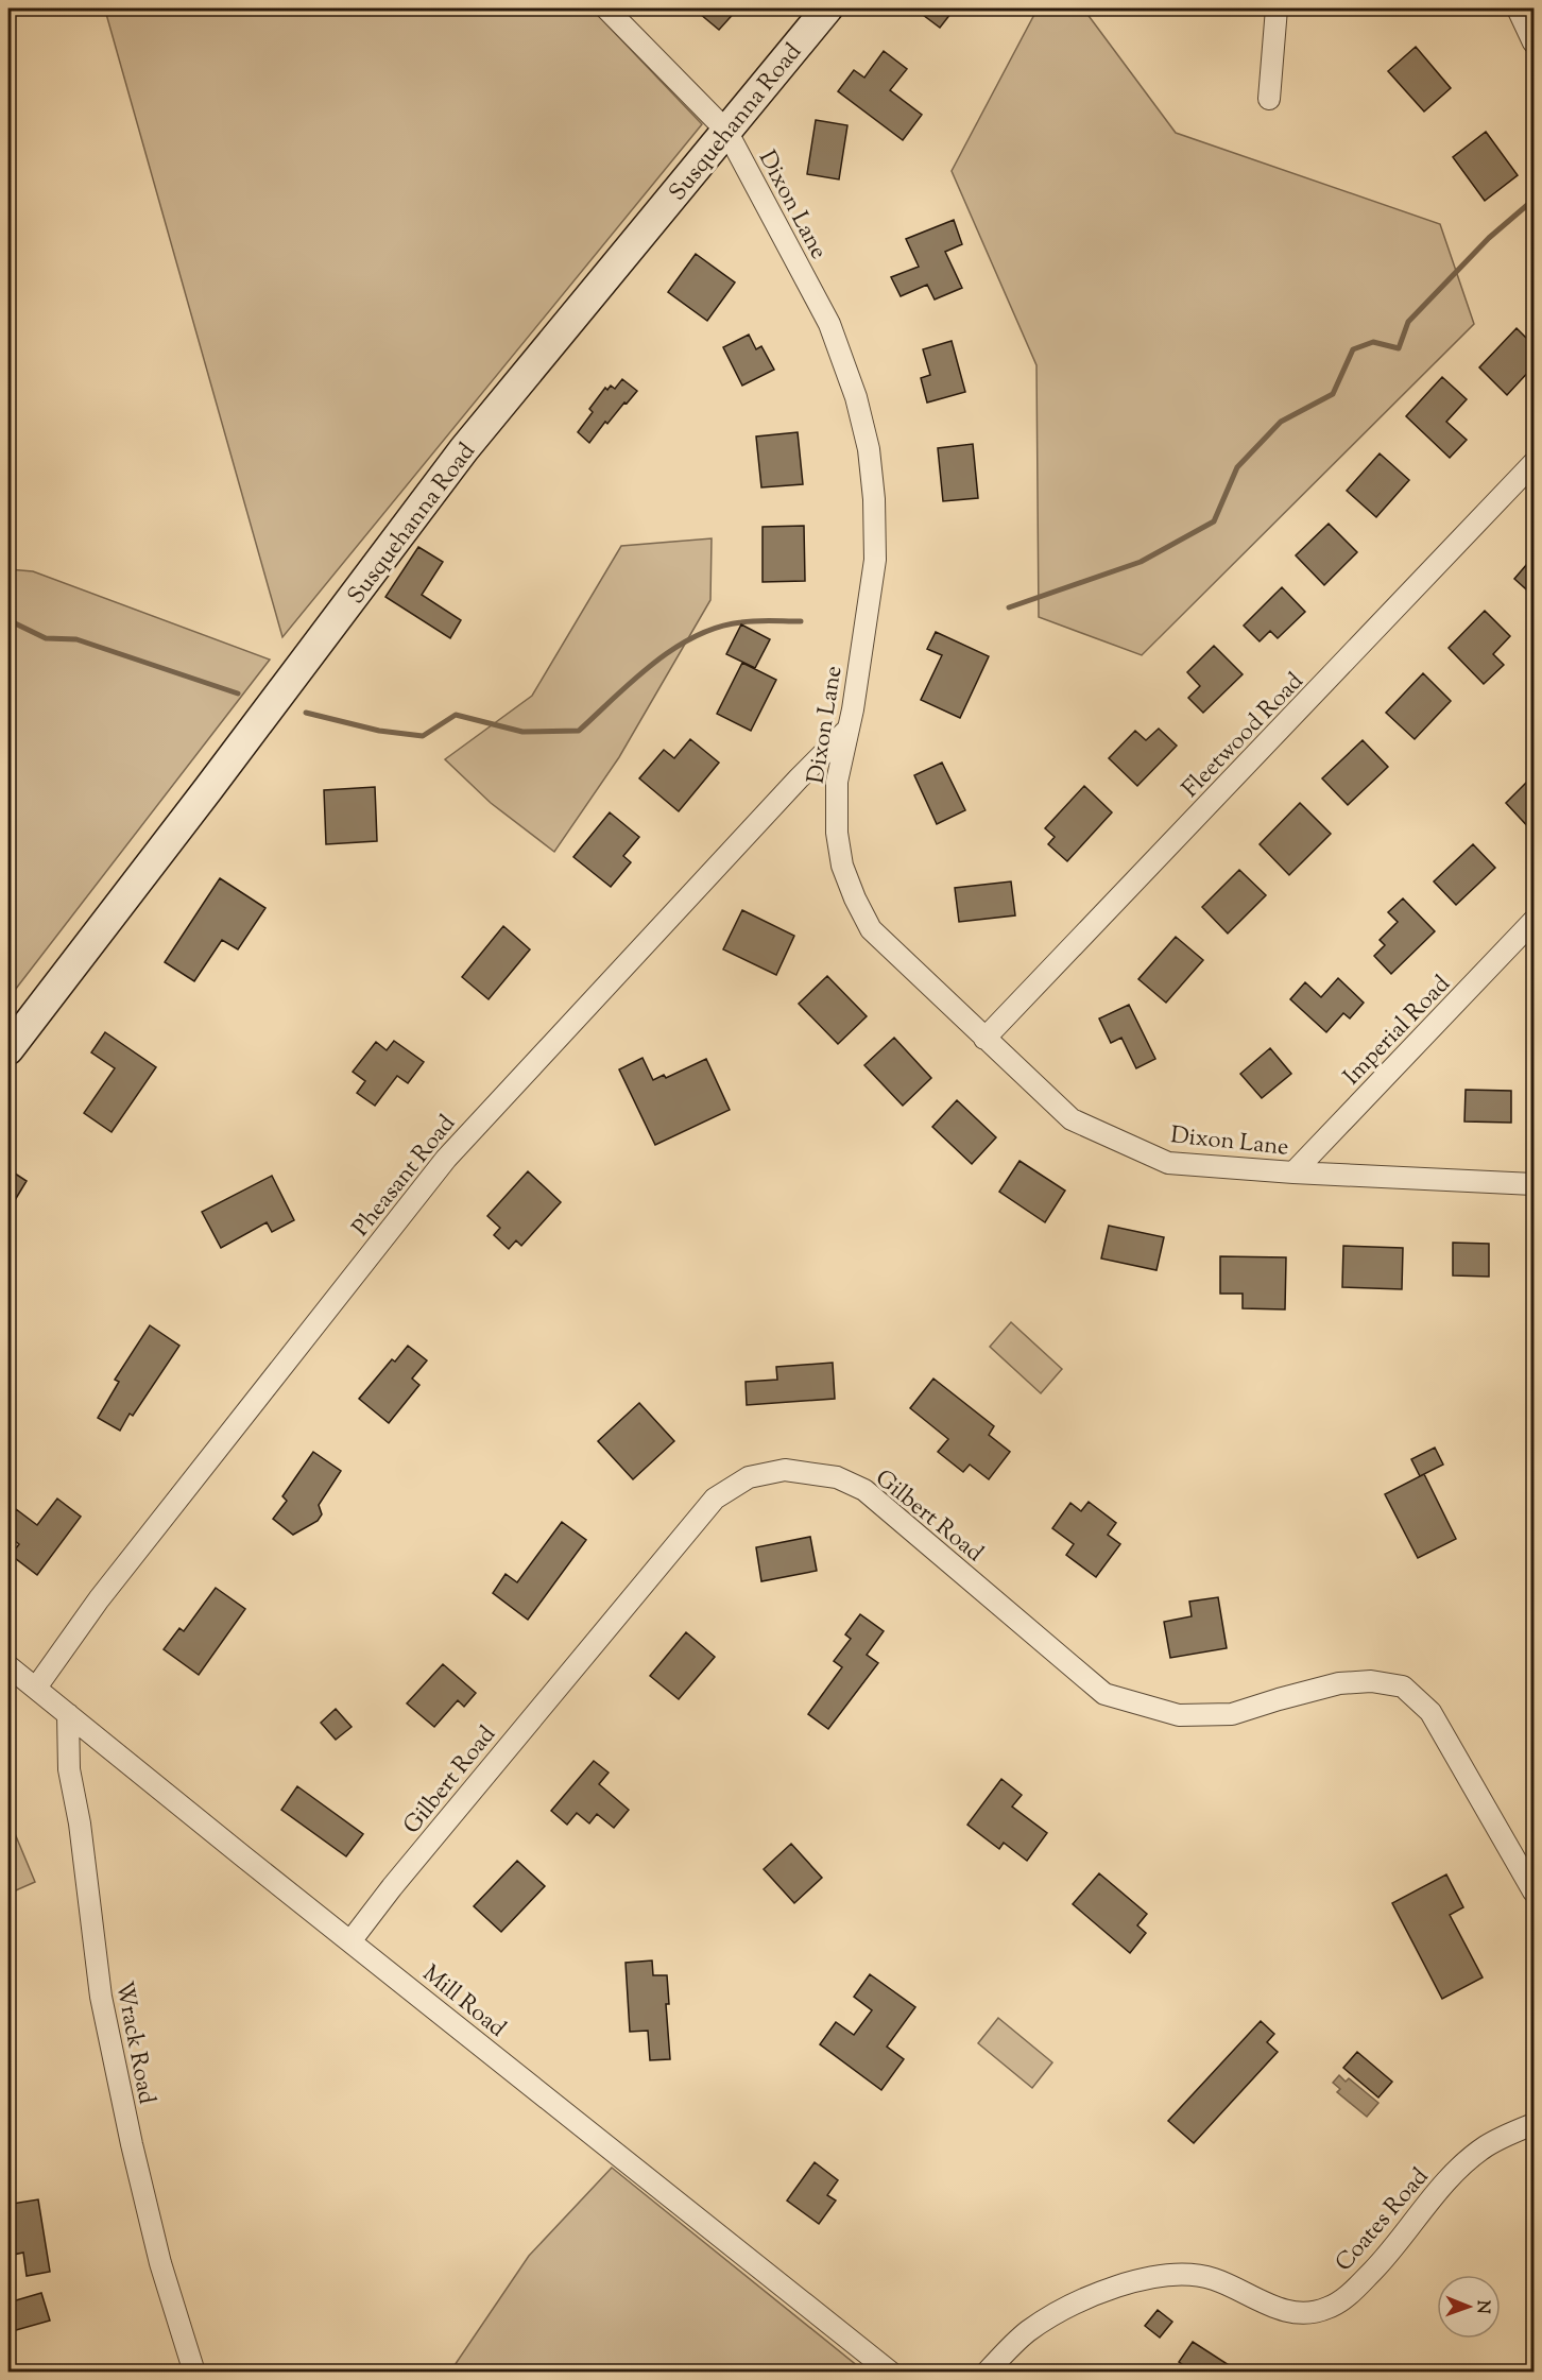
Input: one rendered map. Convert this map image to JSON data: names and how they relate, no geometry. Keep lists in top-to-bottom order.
{
  "streets": {
    "main road": ["Susquehanna Road"],
    "street": [
      "Dixon Lane",
      "Fleetwood Road",
      "Imperial Road",
      "Pheasant Road",
      "Gilbert Road",
      "Mill Road",
      "Wrack Road",
      "Coates Road"
    ]
  },
  "crossings": [
    ["Susquehanna Road", "Dixon Lane"],
    ["Dixon Lane", "Fleetwood Road"],
    ["Dixon Lane", "Imperial Road"],
    ["Dixon Lane", "Pheasant Road"],
    ["Pheasant Road", "Mill Road"],
    ["Gilbert Road", "Mill Road"],
    ["Mill Road", "Wrack Road"]
  ],
  "north": "right"
}
